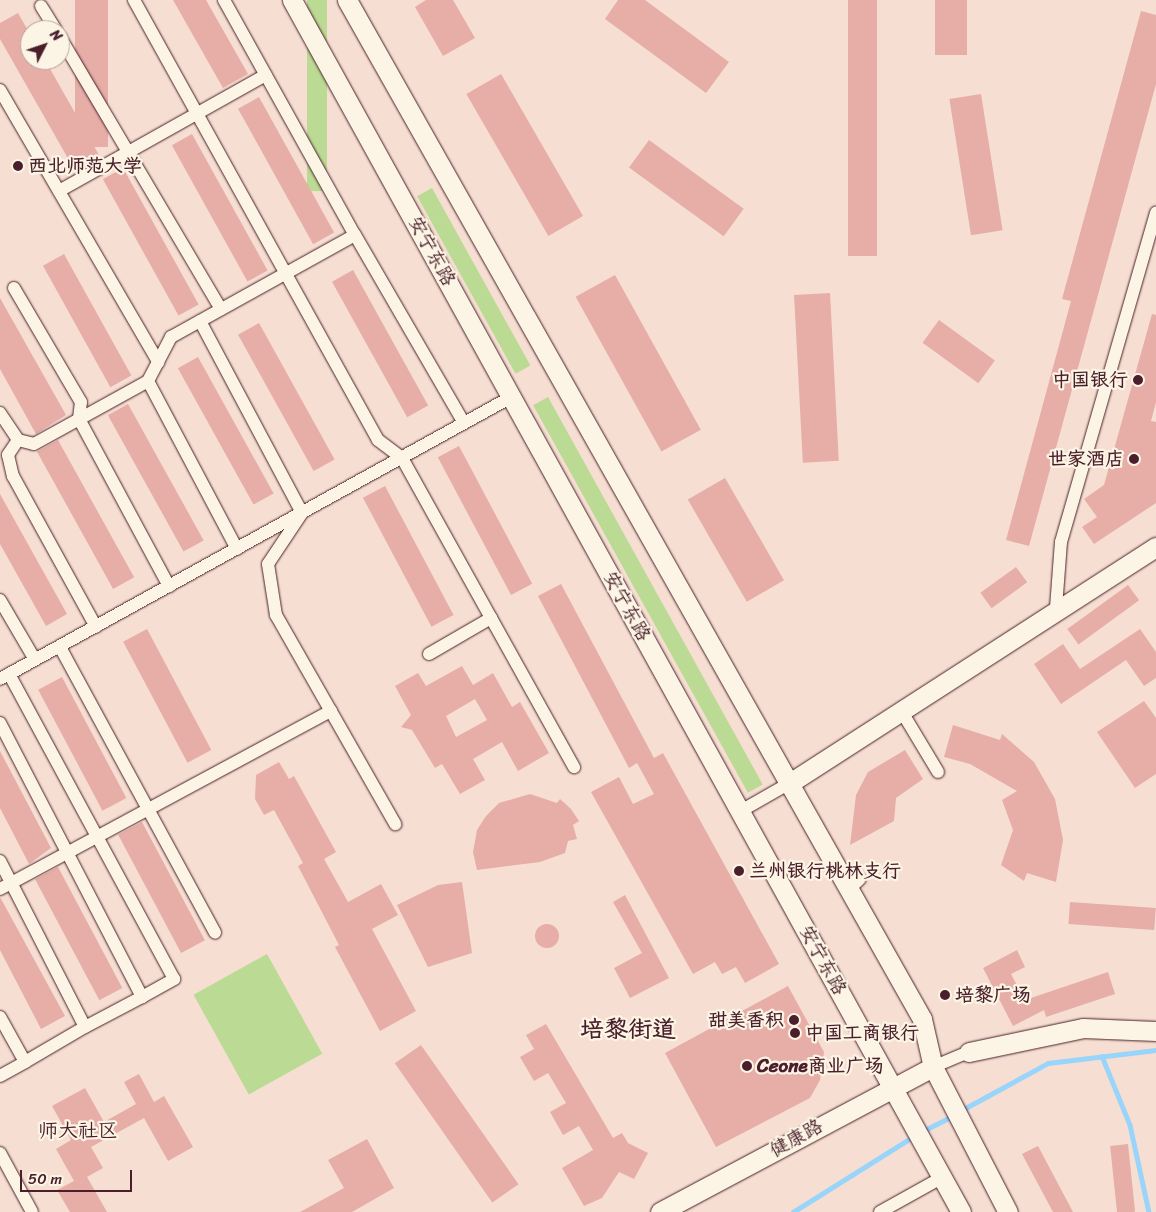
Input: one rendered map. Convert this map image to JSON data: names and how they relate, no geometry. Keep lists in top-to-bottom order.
{
  "streets": {
    "main road": ["安宁东路", "健康路"]
  },
  "crossings": [
    ["安宁东路", "健康路"]
  ],
  "districts": ["培黎街道", "师大社区"],
  "places": [
    "西北师范大学",
    "中国银行",
    "世家酒店",
    "兰州银行桃林支行",
    "培黎广场",
    "甜美香积",
    "中国工商银行",
    "Ceone商业广场"
  ],
  "scale_bar": "50 m",
  "north": "top right"
}
